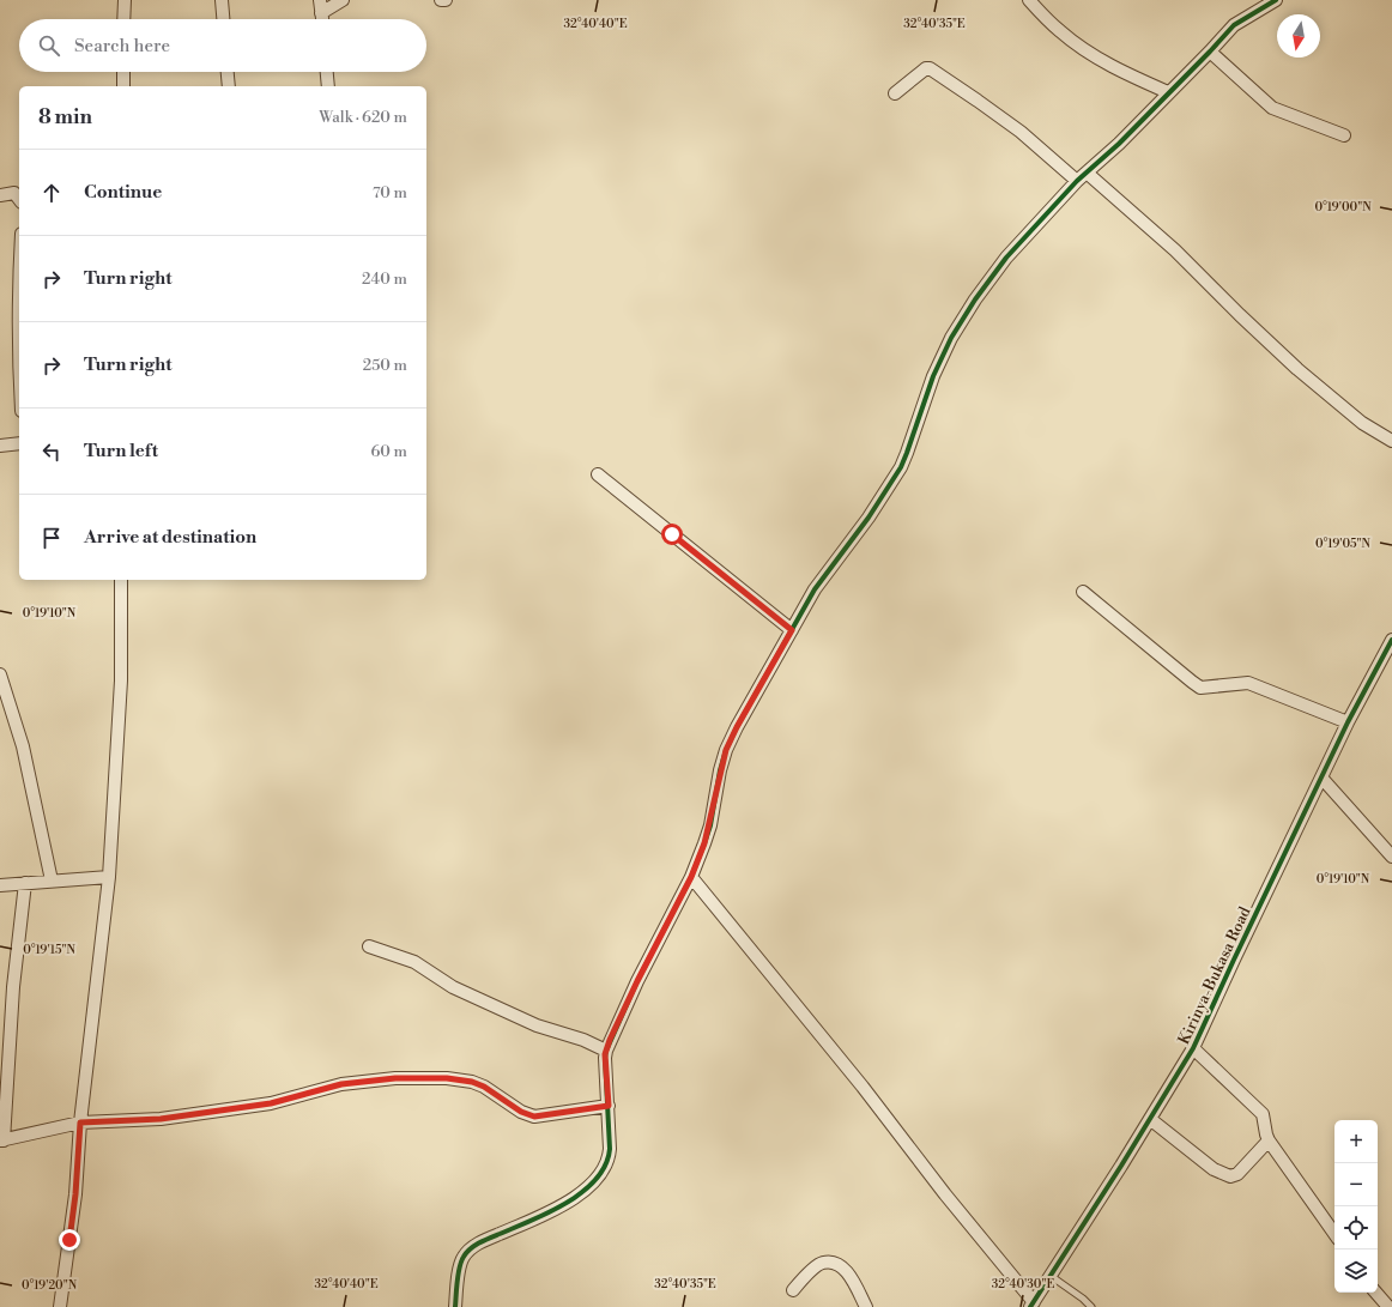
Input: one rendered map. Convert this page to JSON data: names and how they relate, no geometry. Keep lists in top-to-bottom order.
{
  "streets": {
    "street": ["Kirinya-Bukasa Road"]
  },
  "north": "bottom",
  "page": {
    "search": "Search here",
    "heading": ["8 min", "Walk · 620 m"],
    "list": [
      ["Continue", "70 m"],
      ["Turn right", "240 m"],
      ["Turn right", "250 m"],
      ["Turn left", "60 m"],
      "Arrive at destination"
    ],
    "map_buttons": ["+", "−"]
  },
  "coordinates": [
    "32°40'40\"E",
    "32°40'35\"E",
    "0°19'00\"N",
    "0°19'05\"N",
    "0°19'10\"N",
    "0°19'15\"N",
    "32°40'30\"E",
    "0°19'20\"N"
  ]
}
